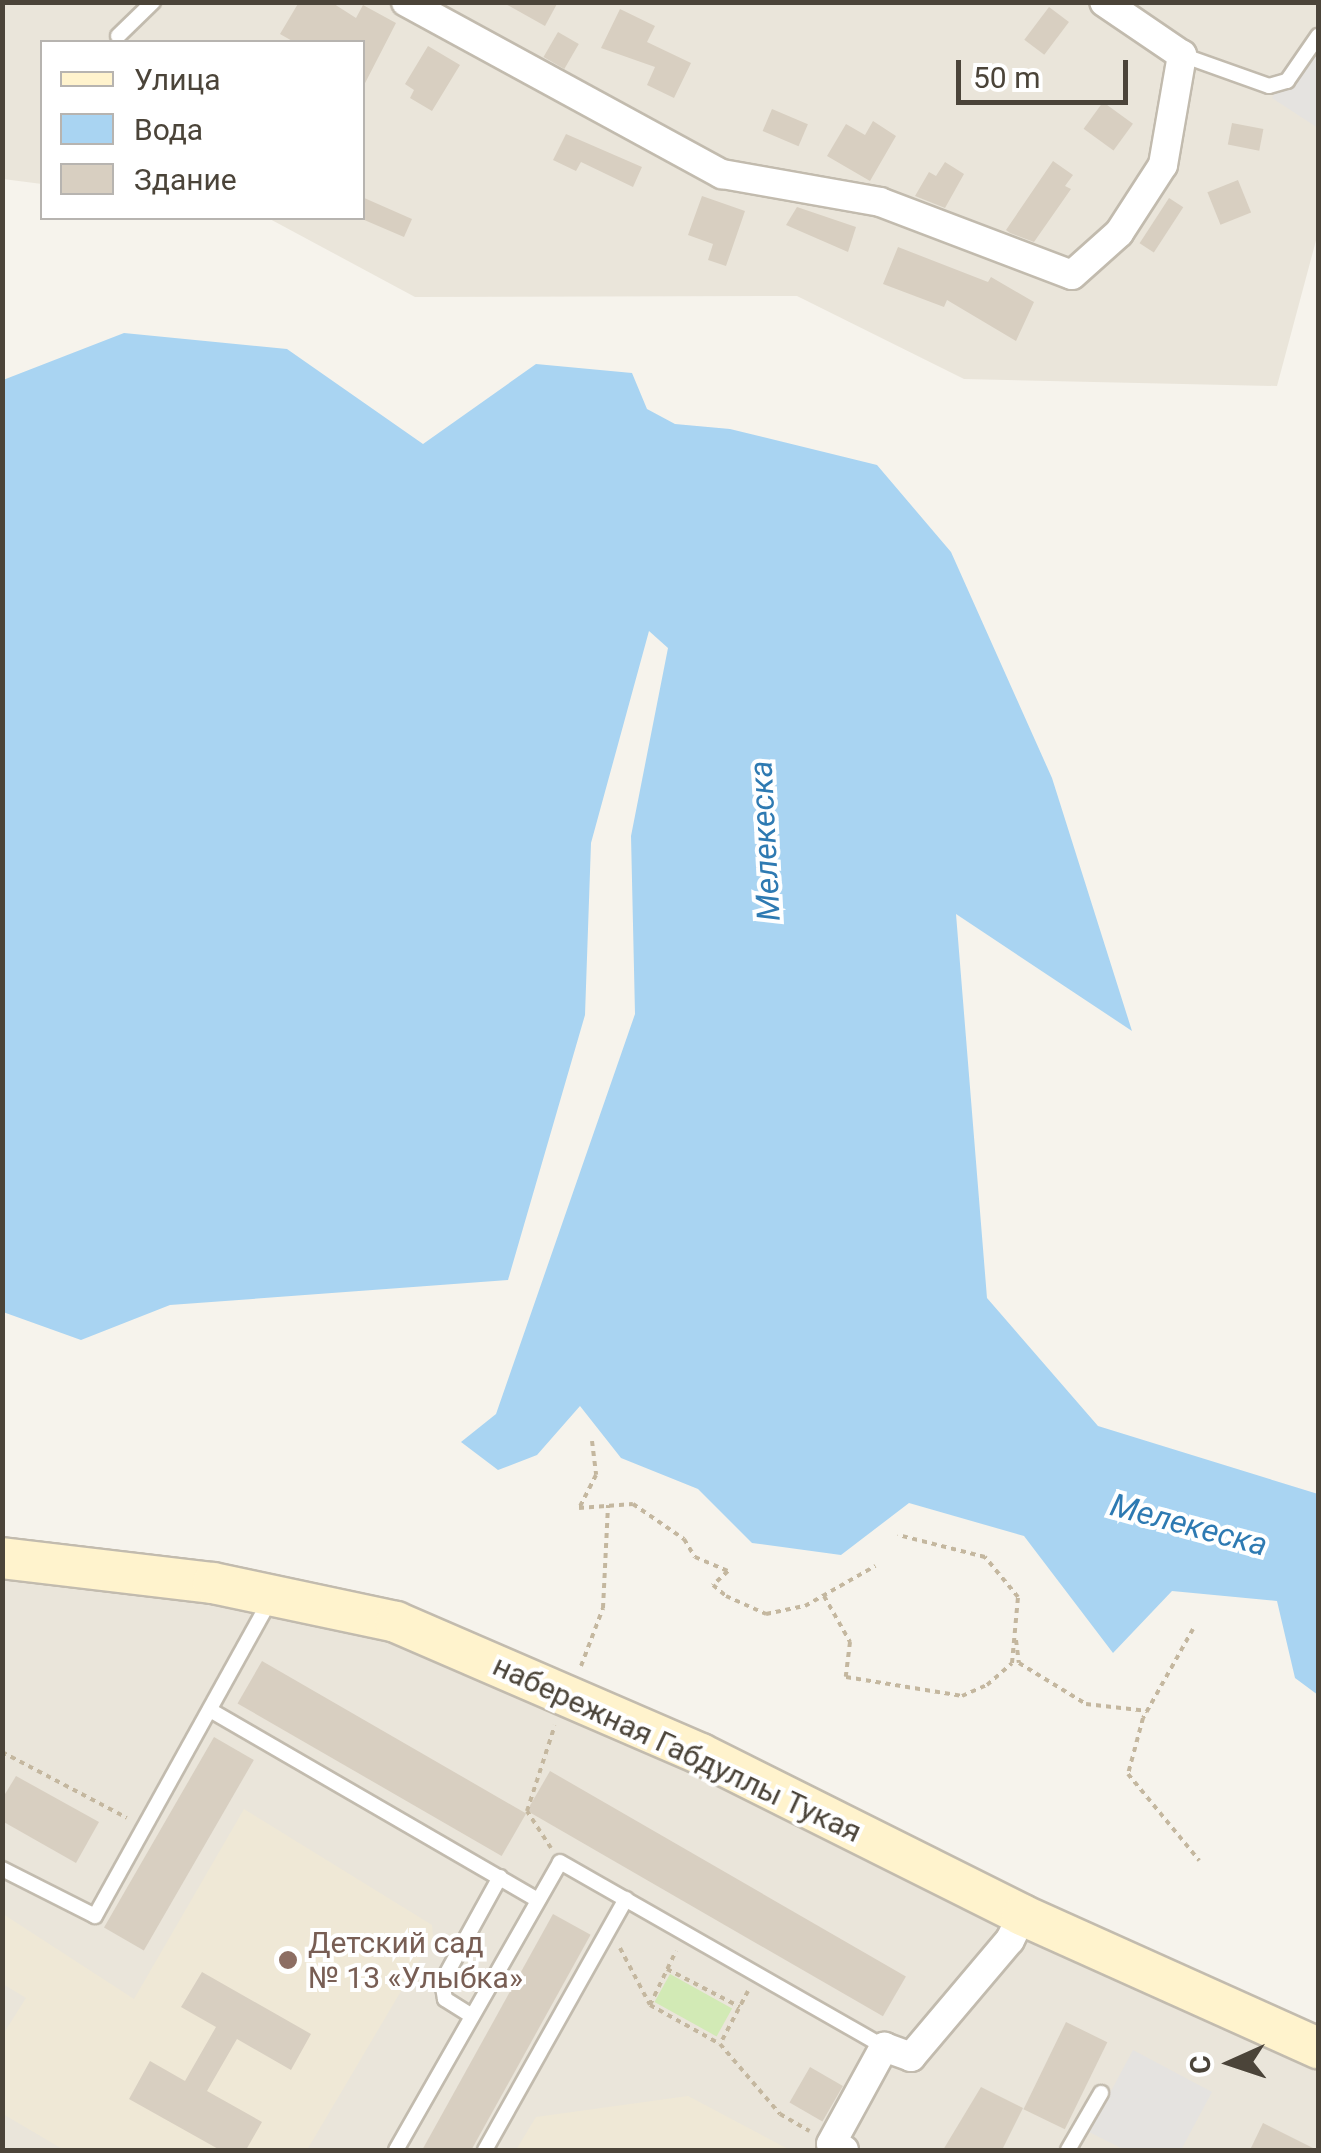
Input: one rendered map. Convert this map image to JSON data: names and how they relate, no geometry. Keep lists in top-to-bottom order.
{
  "streets": {
    "main road": ["набережная Габдуллы Тукая"]
  },
  "water": ["Мелекеска"],
  "places": ["Детский сад № 13 «Улыбка»"],
  "legend": ["Улица", "Вода", "Здание"],
  "scale_bar": "50 m",
  "north": "left"
}
